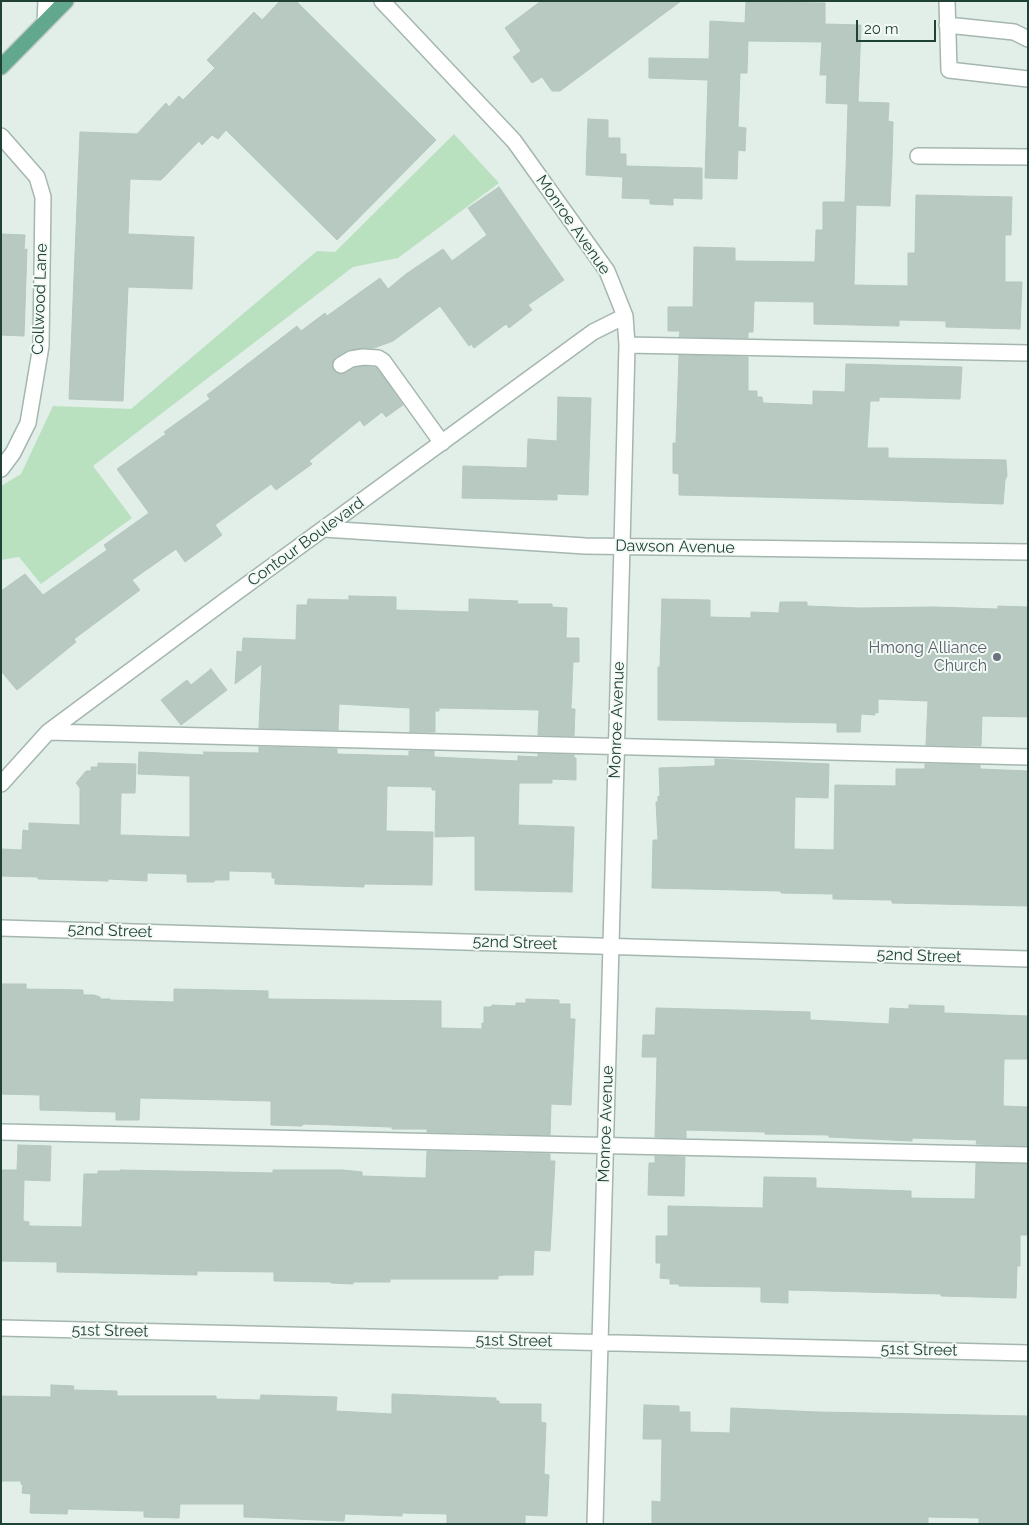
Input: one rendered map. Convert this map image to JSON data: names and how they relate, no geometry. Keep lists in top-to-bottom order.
{
  "streets": {
    "street": [
      "Monroe Avenue",
      "Collwood Lane",
      "Contour Boulevard",
      "Dawson Avenue",
      "52nd Street",
      "51st Street"
    ]
  },
  "crossings": [
    ["Monroe Avenue", "Contour Boulevard"],
    ["Monroe Avenue", "Dawson Avenue"],
    ["Monroe Avenue", "52nd Street"],
    ["Monroe Avenue", "51st Street"],
    ["Contour Boulevard", "Dawson Avenue"]
  ],
  "places": ["Hmong Alliance Church"],
  "scale_bar": "20 m"
}
